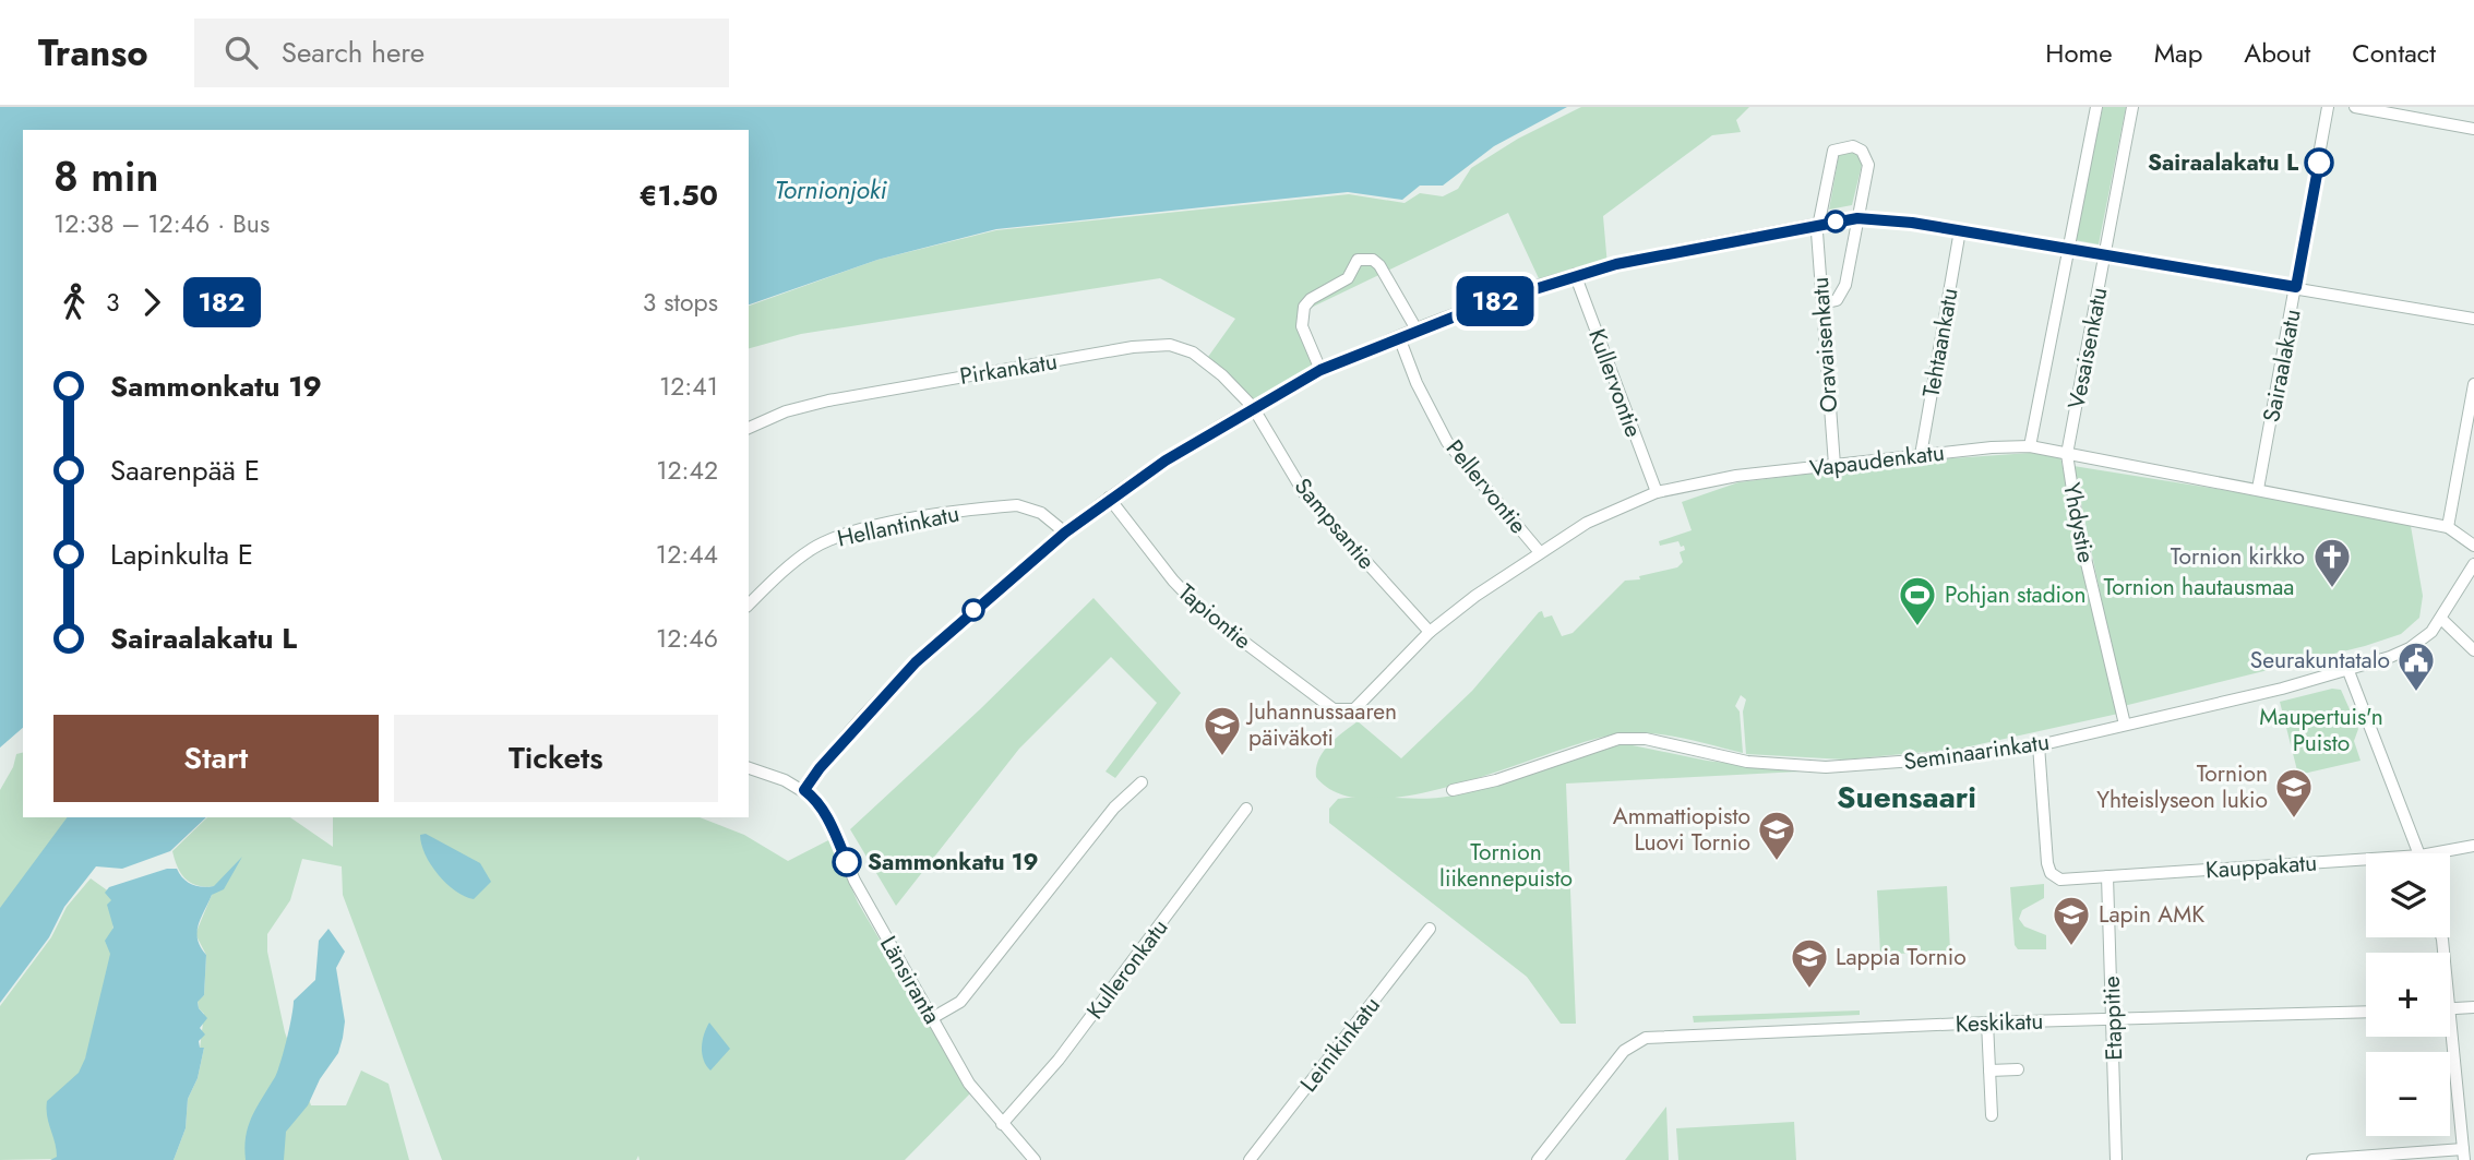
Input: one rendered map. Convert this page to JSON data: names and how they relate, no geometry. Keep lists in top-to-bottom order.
{
  "streets": {
    "street": [
      "Tehtaankatu",
      "Oravaisenkatu",
      "Vesaisenkatu",
      "Sairaalakatu",
      "Pirkankatu",
      "Kullervontie",
      "Vapaudenkatu",
      "Pellervontie",
      "Yhdystie",
      "Sampsantie",
      "Hellantinkatu",
      "Tapiontie",
      "Seminaarinkatu",
      "Kauppakatu",
      "Kulleronkatu",
      "Länsiranta",
      "Etappitie",
      "Keskikatu",
      "Leinikinkatu"
    ]
  },
  "crossings": [
    ["Tehtaankatu", "Vapaudenkatu"],
    ["Oravaisenkatu", "Vapaudenkatu"],
    ["Vesaisenkatu", "Vapaudenkatu"],
    ["Vesaisenkatu", "Yhdystie"],
    ["Sairaalakatu", "Vapaudenkatu"],
    ["Pirkankatu", "Sampsantie"],
    ["Kullervontie", "Vapaudenkatu"],
    ["Vapaudenkatu", "Pellervontie"],
    ["Vapaudenkatu", "Yhdystie"],
    ["Vapaudenkatu", "Sampsantie"],
    ["Vapaudenkatu", "Tapiontie"],
    ["Yhdystie", "Seminaarinkatu"],
    ["Seminaarinkatu", "Kauppakatu"],
    ["Kauppakatu", "Etappitie"],
    ["Kulleronkatu", "Länsiranta"],
    ["Etappitie", "Keskikatu"]
  ],
  "districts": ["Suensaari"],
  "water": ["Tornionjoki"],
  "parks": ["Tornion hautausmaa", "Maupertuis'n Puisto", "Tornion liikennepuisto"],
  "places": {
    "other": ["Sairaalakatu L", "Sammonkatu 19"],
    "church": ["Tornion kirkko"],
    "sports": ["Pohjan stadion"],
    "public building": ["Seurakuntatalo"],
    "school or university": [
      "Juhannussaaren päiväkoti",
      "Tornion Yhteislyseon lukio",
      "Ammattiopisto Luovi Tornio",
      "Lapin AMK",
      "Lappia Tornio"
    ]
  },
  "lines": ["bus line 182"],
  "page": {
    "header": "Transo",
    "search": "Search here",
    "nav": [
      "Home",
      "Map",
      "About",
      "Contact"
    ],
    "on_map": "182",
    "heading": ["8 min", "12:38 – 12:46 · Bus", "€1.50"],
    "legs": ["3", "182", "3 stops"],
    "list": [
      {
        "name": "Sammonkatu 19",
        "value": "12:41"
      },
      {
        "name": "Saarenpää E",
        "value": "12:42"
      },
      {
        "name": "Lapinkulta E",
        "value": "12:44"
      },
      {
        "name": "Sairaalakatu L",
        "value": "12:46"
      }
    ],
    "buttons": ["Start", "Tickets"],
    "map_buttons": ["+", "−"]
  }
}
